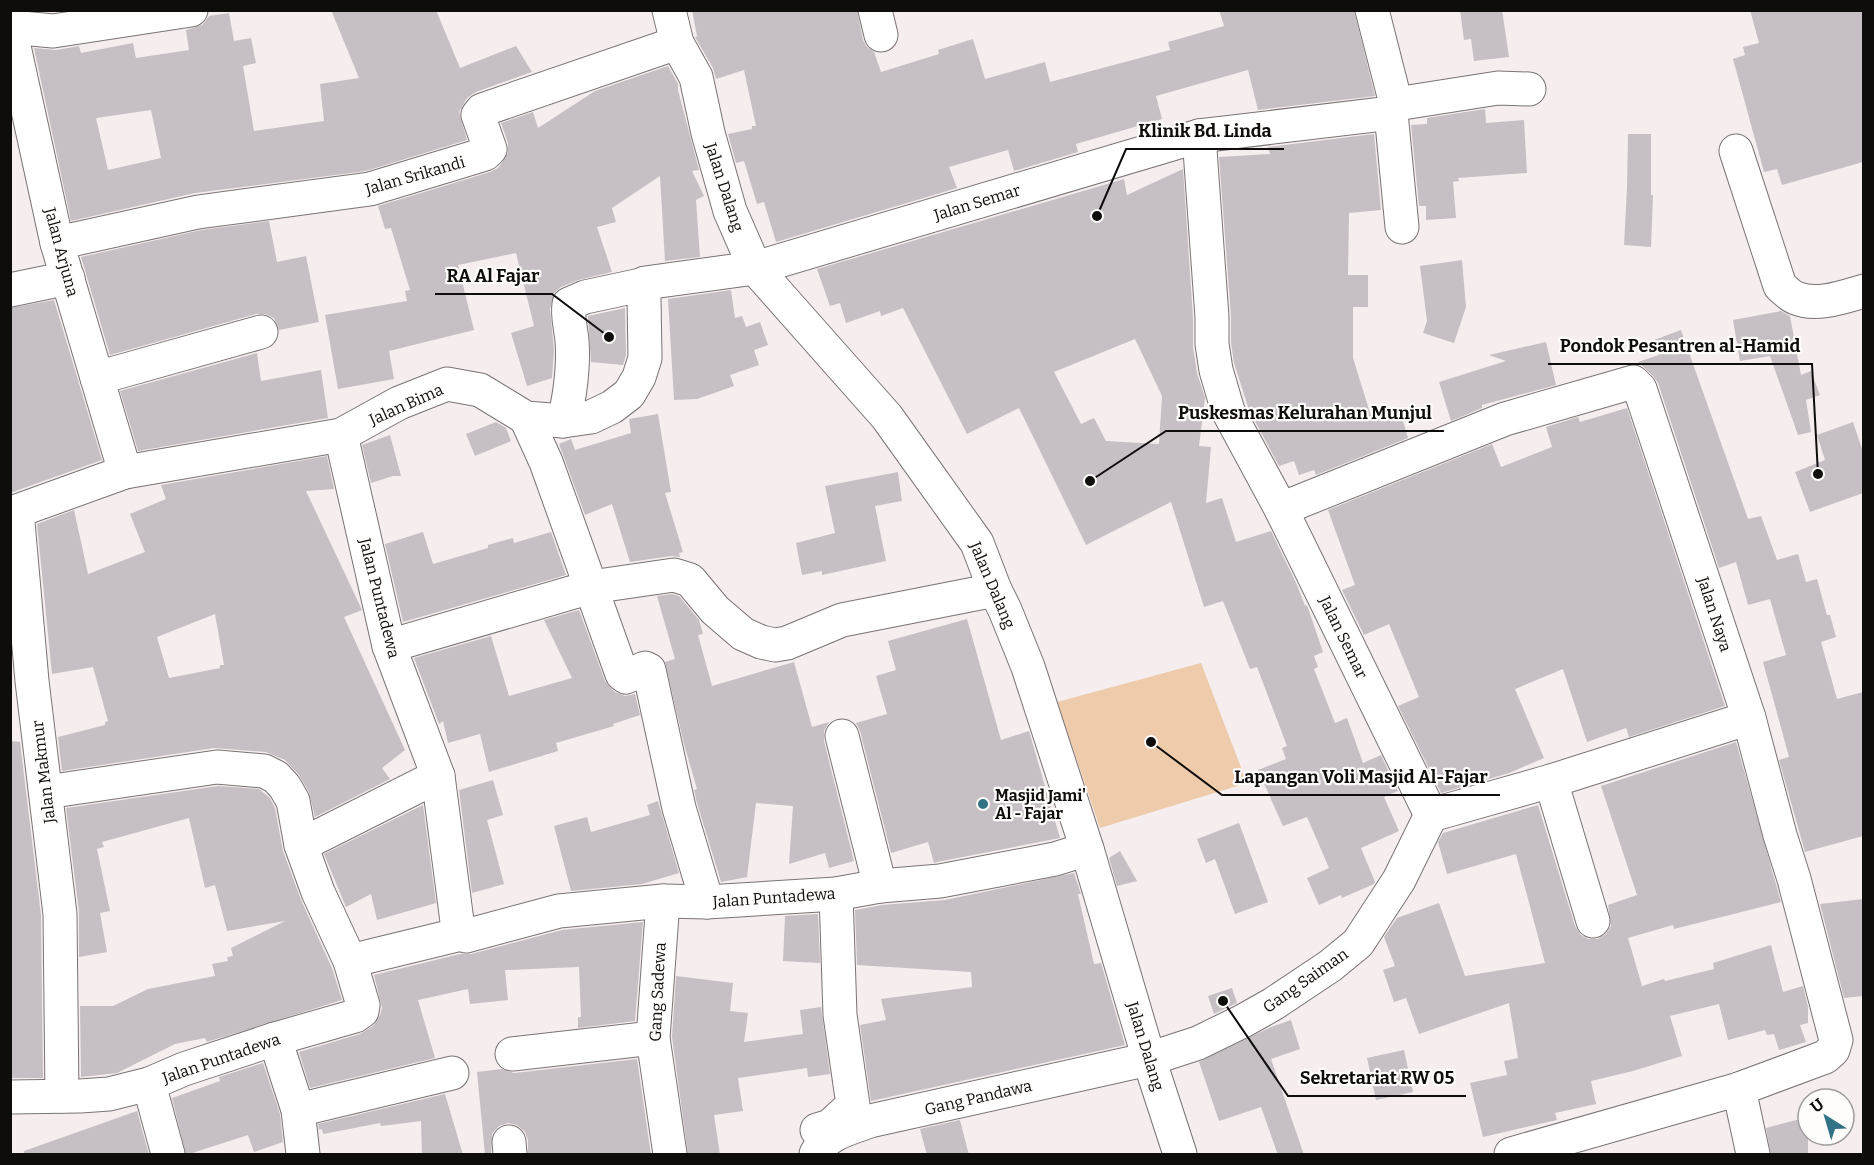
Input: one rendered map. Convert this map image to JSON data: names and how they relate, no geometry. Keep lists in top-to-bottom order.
{
  "streets": {
    "street": [
      "Jalan Srikandi",
      "Jalan Dalang",
      "Jalan Semar",
      "Jalan Arjuna",
      "Jalan Bima",
      "Jalan Puntadewa",
      "Jalan Naya",
      "Jalan Makmur",
      "Gang Saiman",
      "Gang Sadewa",
      "Gang Pandawa"
    ]
  },
  "crossings": [
    ["Jalan Srikandi", "Jalan Dalang"],
    ["Jalan Srikandi", "Jalan Arjuna"],
    ["Jalan Dalang", "Jalan Semar"],
    ["Jalan Dalang", "Jalan Puntadewa"],
    ["Jalan Dalang", "Gang Saiman"],
    ["Jalan Dalang", "Gang Pandawa"],
    ["Jalan Semar", "Jalan Naya"],
    ["Jalan Semar", "Gang Saiman"],
    ["Jalan Arjuna", "Jalan Bima"],
    ["Jalan Arjuna", "Jalan Makmur"],
    ["Jalan Bima", "Jalan Puntadewa"],
    ["Jalan Bima", "Jalan Makmur"],
    ["Jalan Puntadewa", "Jalan Makmur"],
    ["Jalan Puntadewa", "Gang Sadewa"],
    ["Gang Saiman", "Gang Pandawa"]
  ],
  "places": [
    "Klinik Bd. Linda",
    "RA Al Fajar",
    "Pondok Pesantren al-Hamid",
    "Puskesmas Kelurahan Munjul",
    "Lapangan Voli Masjid Al-Fajar",
    "Masjid Jami' Al - Fajar",
    "Sekretariat RW 05"
  ],
  "north": "top left"
}
